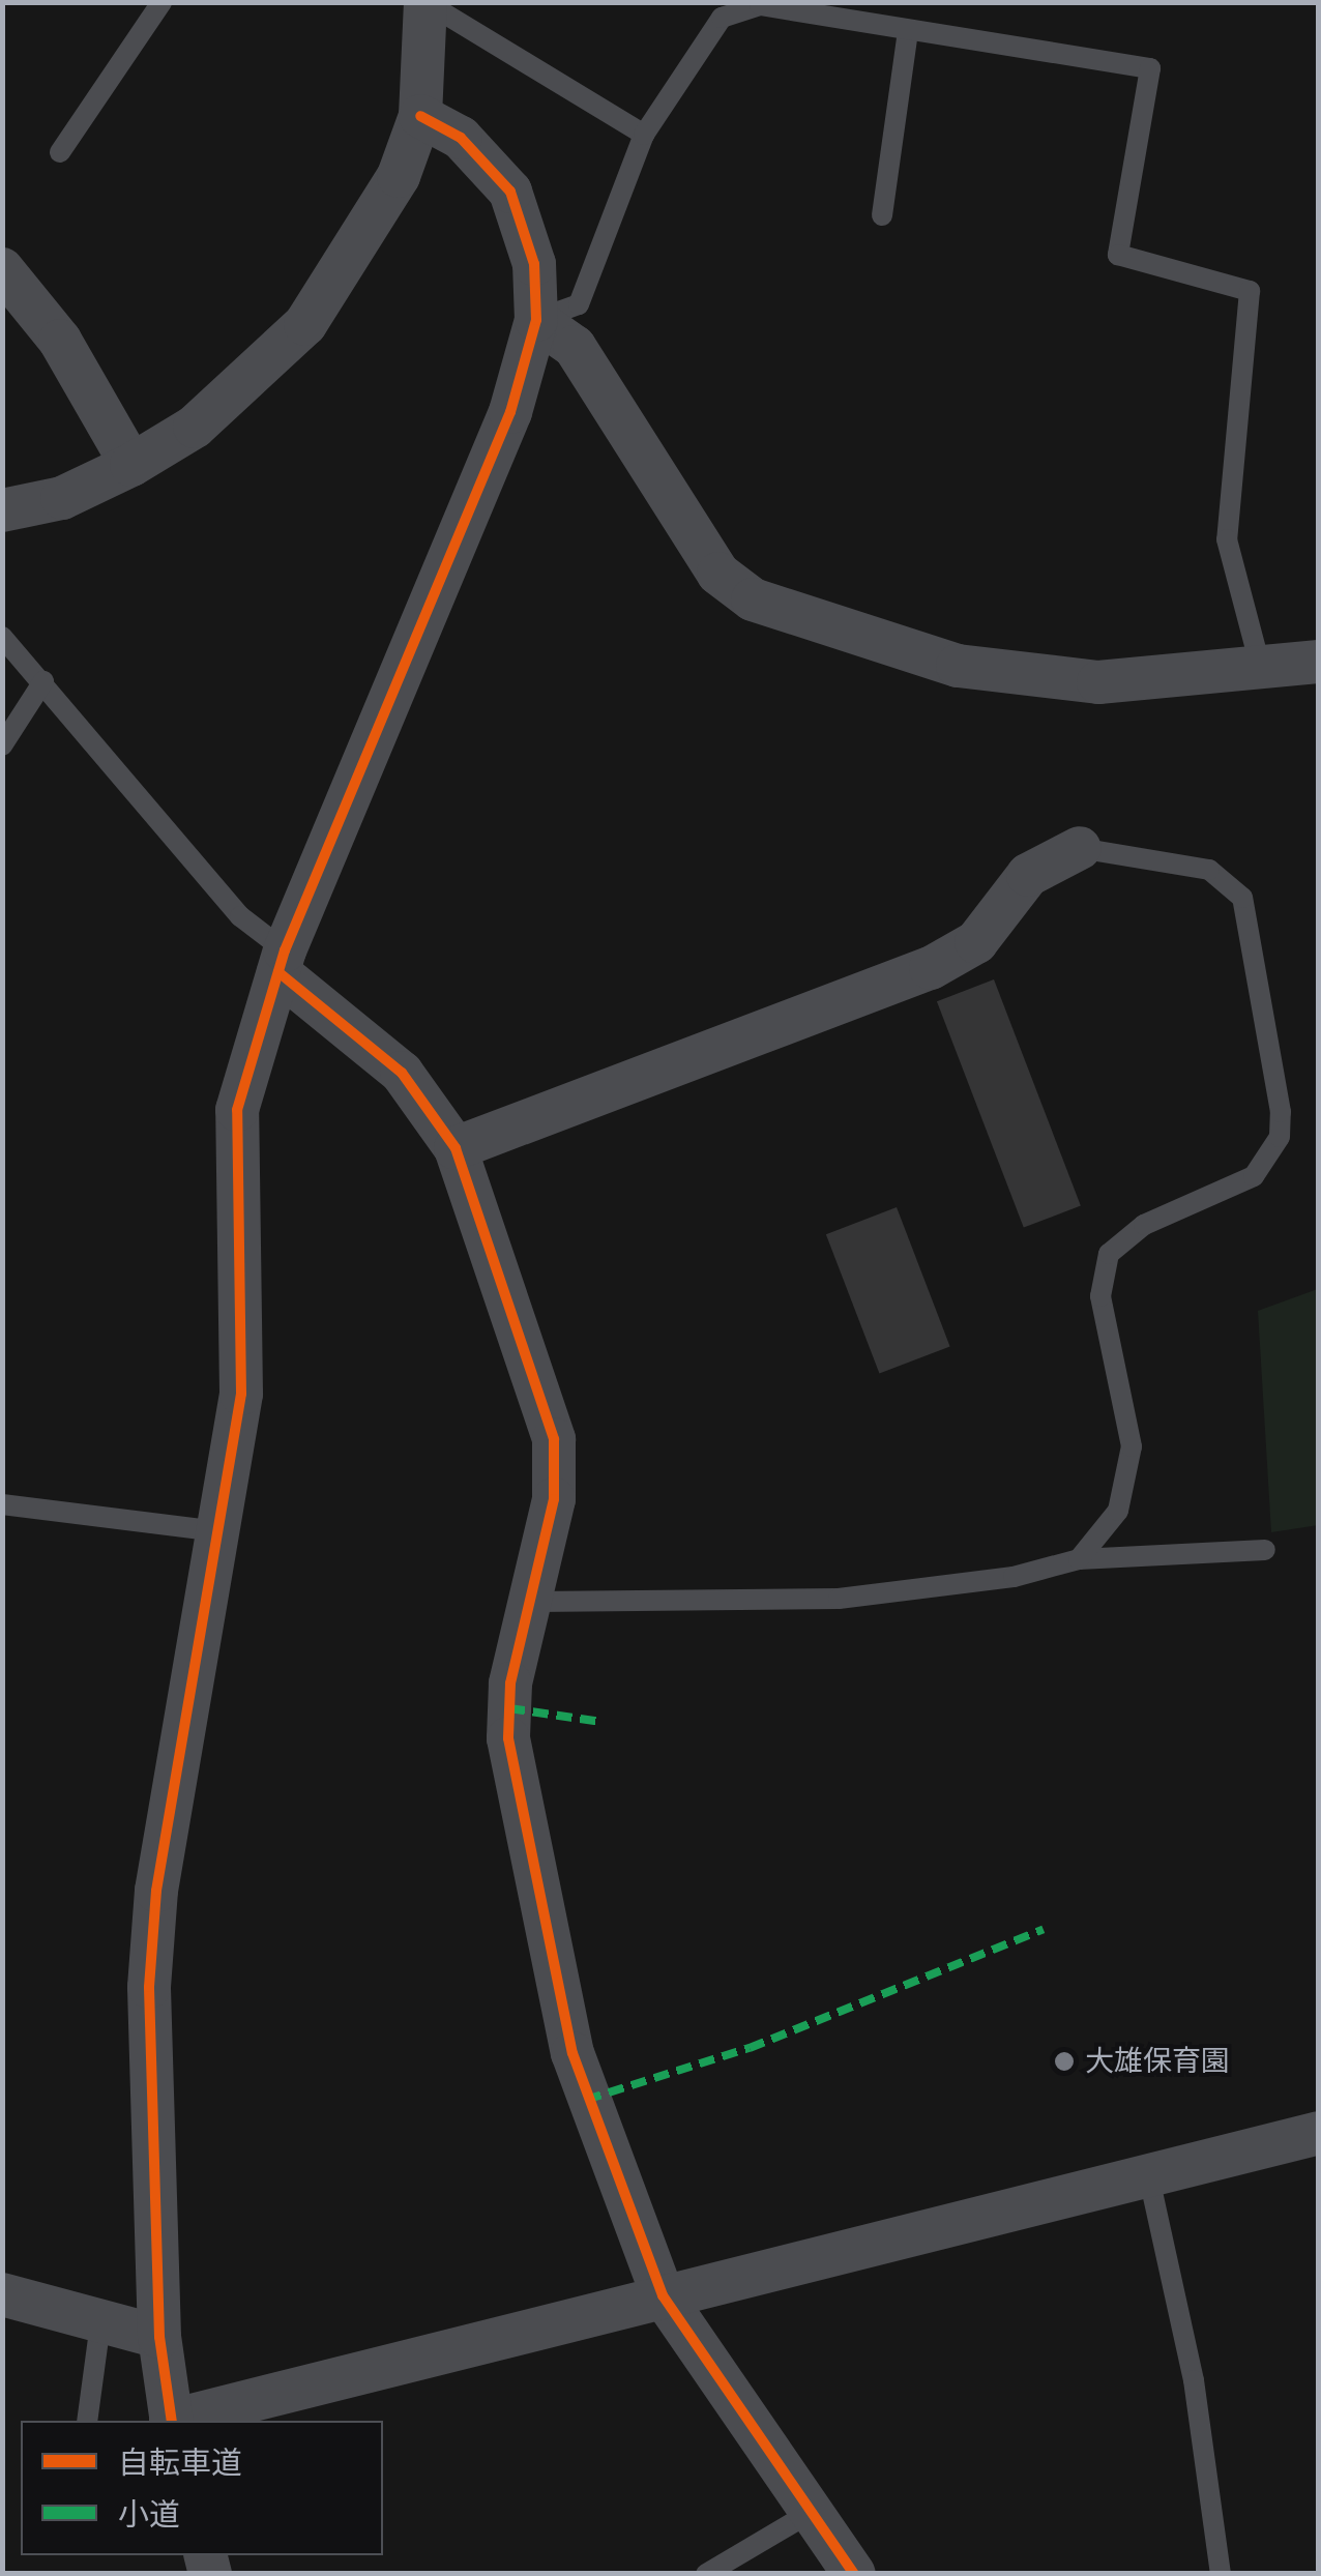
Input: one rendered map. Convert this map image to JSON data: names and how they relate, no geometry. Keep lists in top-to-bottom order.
{
  "places": ["大雄保育園"],
  "legend": ["自転車道", "小道"]
}
